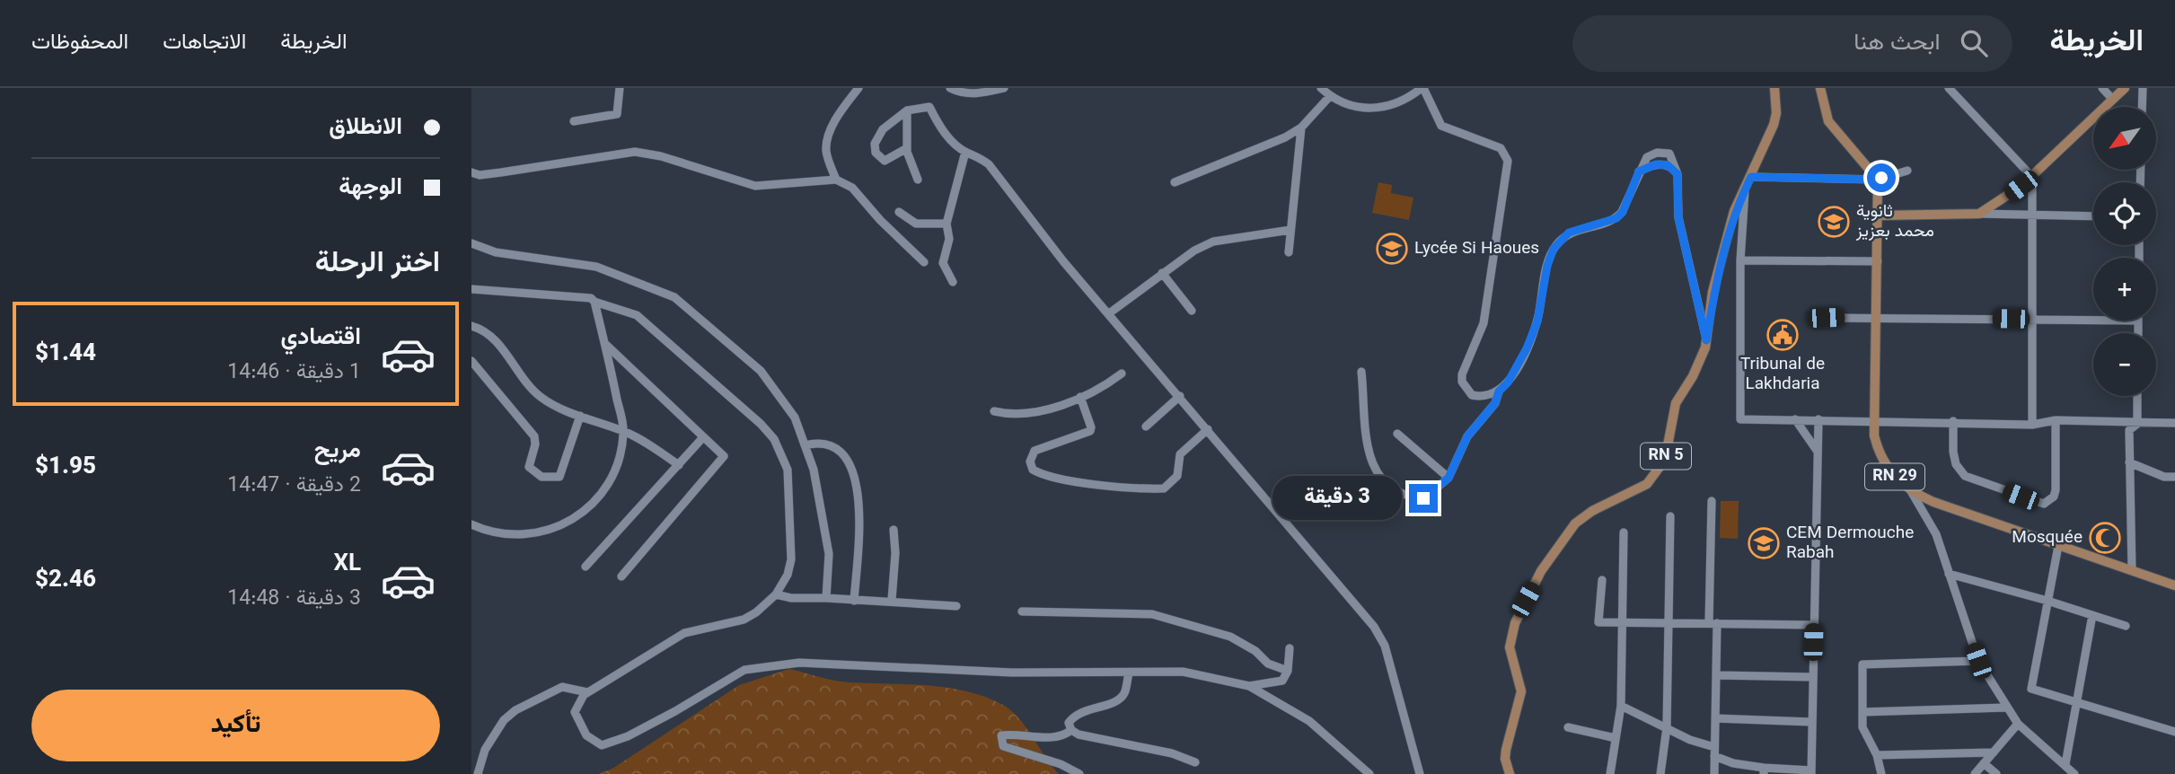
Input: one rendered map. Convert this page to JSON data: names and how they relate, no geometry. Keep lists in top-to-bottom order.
{
  "streets": {
    "main road": ["RN 5", "RN 29"]
  },
  "places": {
    "school or university": ["ثانوية محمد بعزيز", "Lycée Si Haoues", "CEM Dermouche Rabah"],
    "public building": ["Tribunal de Lakhdaria"],
    "mosque": ["Mosquée"]
  },
  "north": "bottom left",
  "page": {
    "header": "الخريطة",
    "search": "ابحث هنا",
    "nav": ["الخريطة", "الاتجاهات", "المحفوظات"],
    "banner": ["الانطلاق", "الوجهة"],
    "map_buttons": ["+", "−"],
    "heading": "اختر الرحلة",
    "list": [
      {
        "name": "اقتصادي",
        "note": "1 دقيقة · 14:46",
        "value": "$1.44"
      },
      {
        "name": "مريح",
        "note": "2 دقيقة · 14:47",
        "value": "$1.95"
      },
      {
        "name": "XL",
        "note": "3 دقيقة · 14:48",
        "value": "$2.46"
      }
    ],
    "bubble": "3 دقيقة",
    "buttons": "تأكيد"
  }
}
